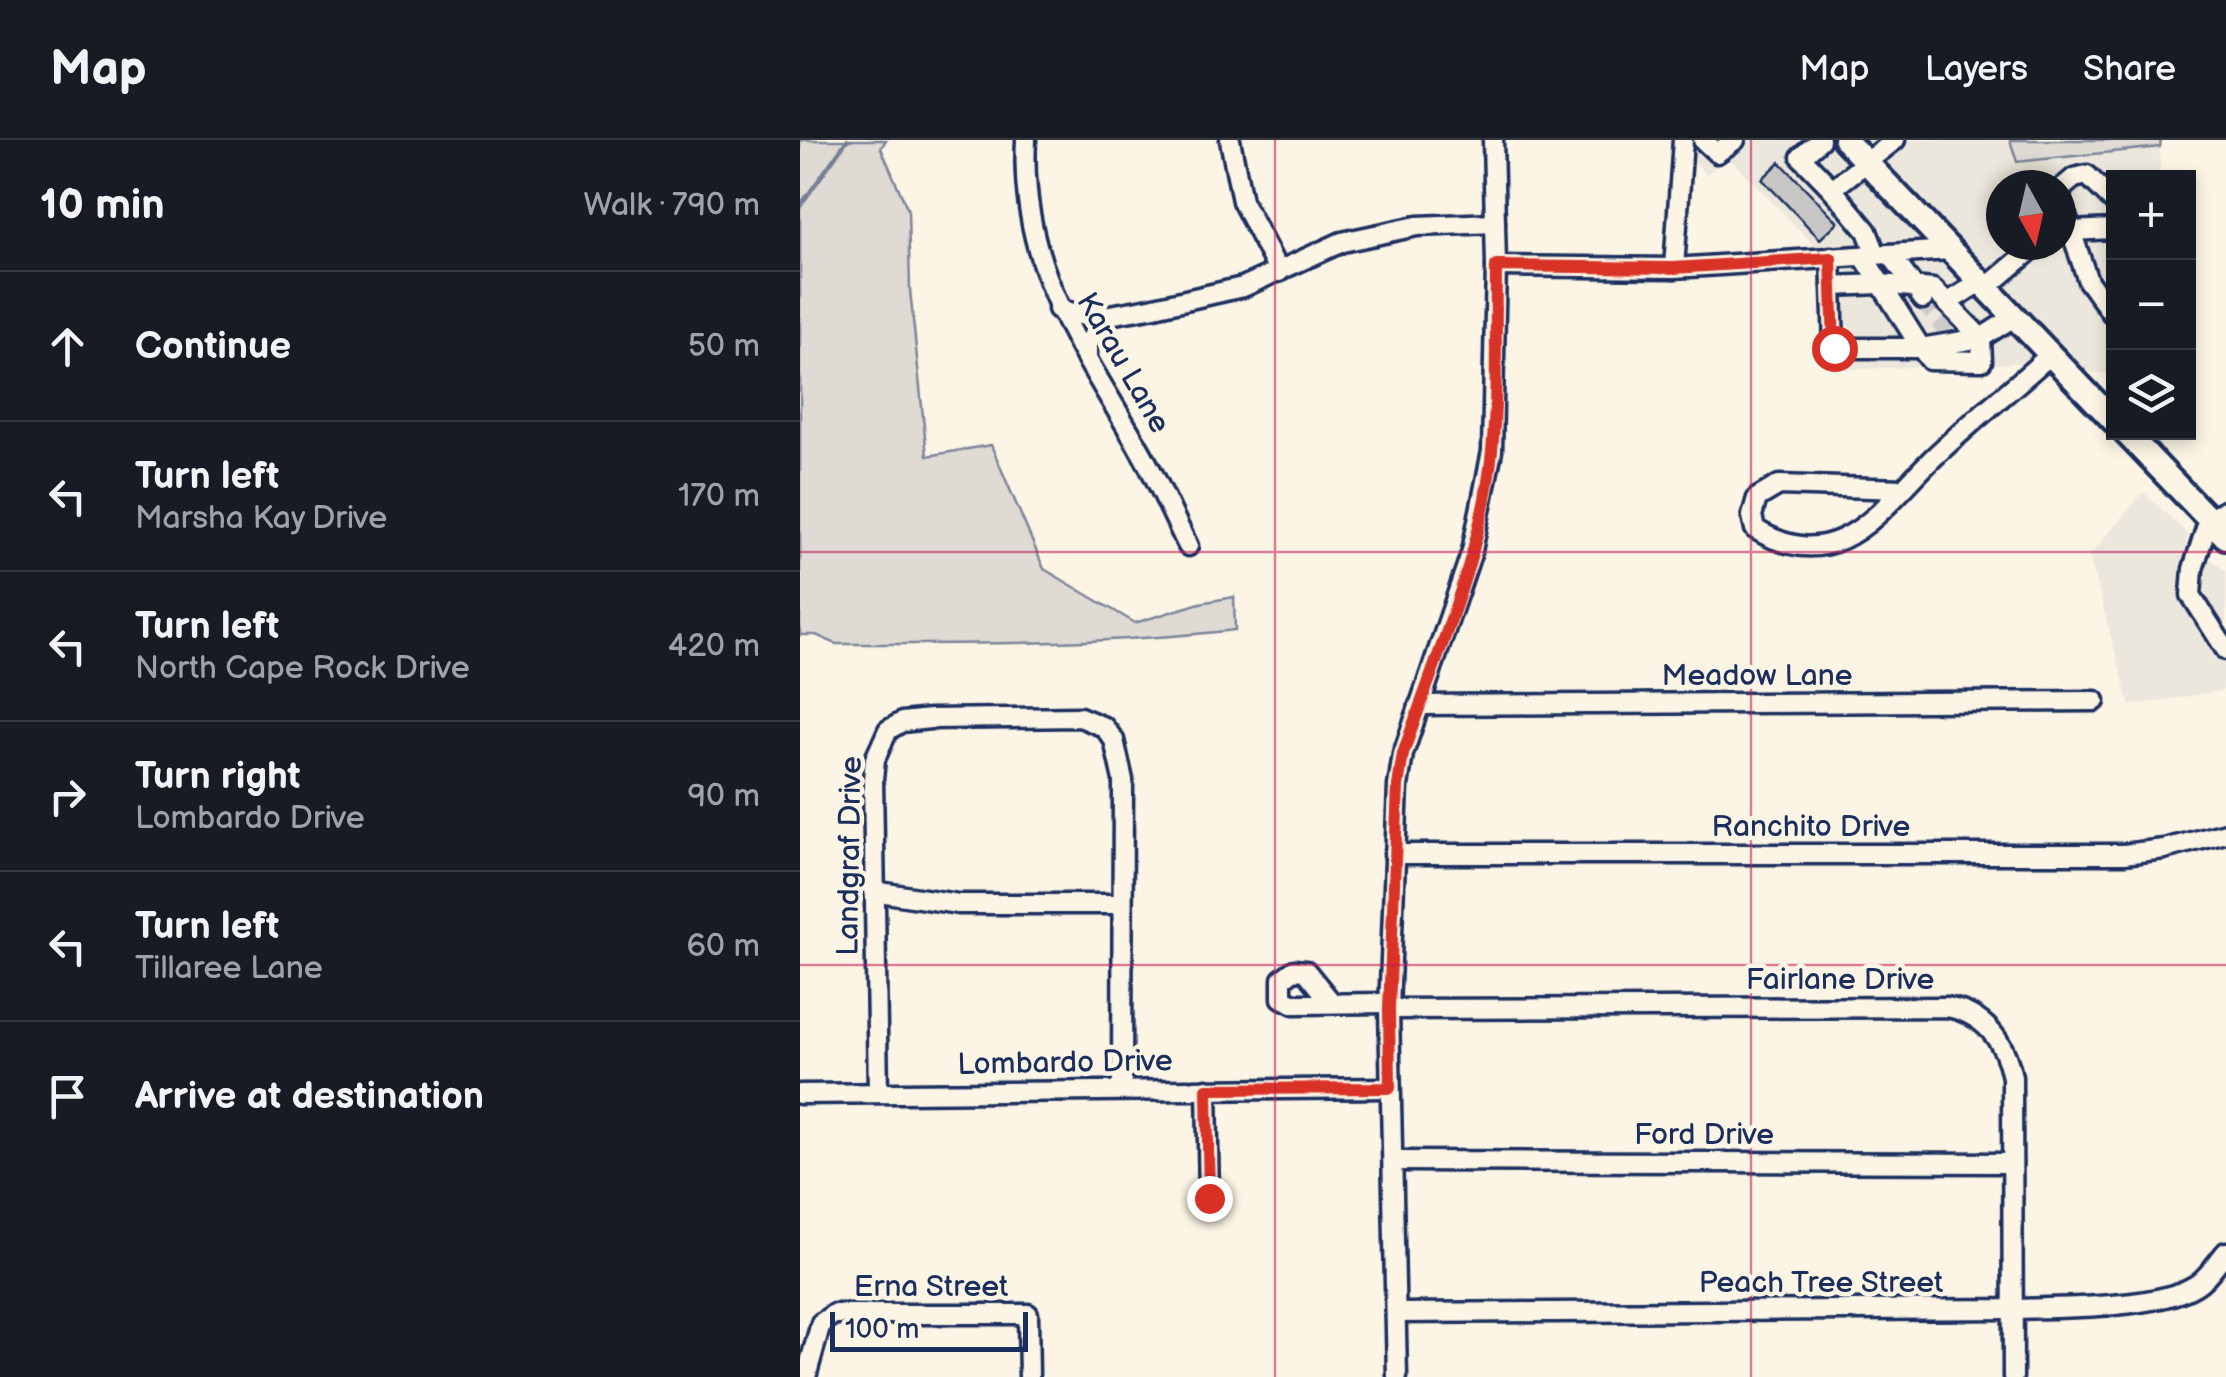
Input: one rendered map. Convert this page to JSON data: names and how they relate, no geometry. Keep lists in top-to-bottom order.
{
  "streets": {
    "street": [
      "Karau Lane",
      "Meadow Lane",
      "Ranchito Drive",
      "Landgraf Drive",
      "Fairlane Drive",
      "Lombardo Drive",
      "Ford Drive",
      "Peach Tree Street",
      "Erna Street"
    ]
  },
  "crossings": [
    ["Landgraf Drive", "Lombardo Drive"],
    ["Fairlane Drive", "Ford Drive"],
    ["Fairlane Drive", "Peach Tree Street"]
  ],
  "scale_bar": "100 m",
  "north": "bottom",
  "page": {
    "header": "Map",
    "nav": ["Map", "Layers", "Share"],
    "heading": ["10 min", "Walk · 790 m"],
    "map_buttons": ["+", "−"],
    "list": [
      ["Continue", "50 m"],
      ["Turn left", "Marsha Kay Drive", "170 m"],
      ["Turn left", "North Cape Rock Drive", "420 m"],
      ["Turn right", "Lombardo Drive", "90 m"],
      ["Turn left", "Tillaree Lane", "60 m"],
      "Arrive at destination"
    ],
    "scale": "100 m"
  }
}
